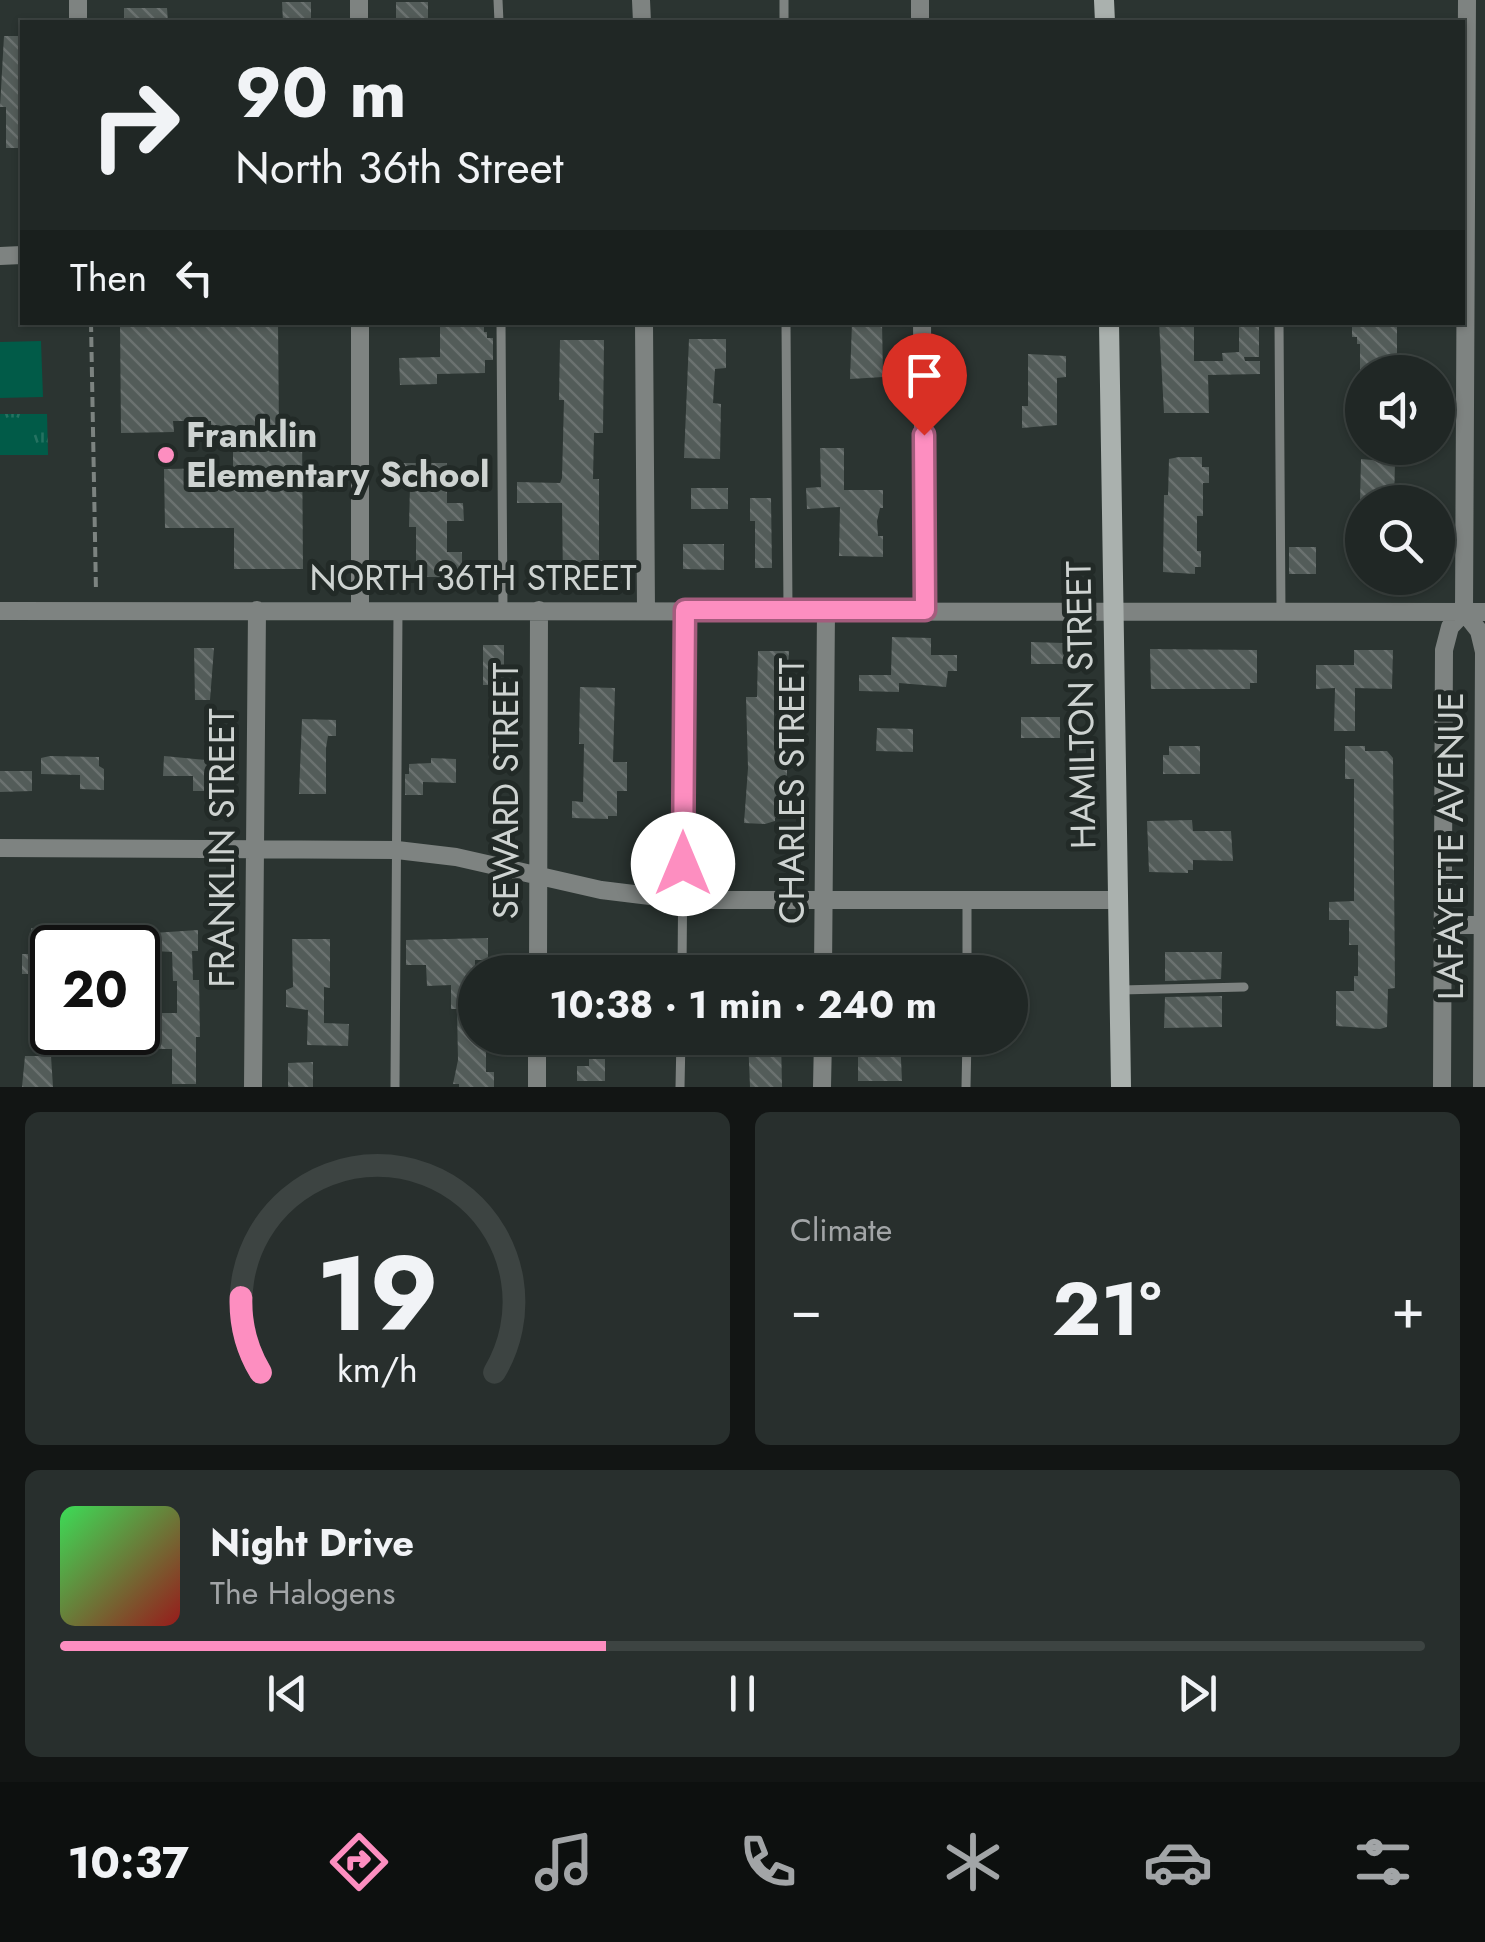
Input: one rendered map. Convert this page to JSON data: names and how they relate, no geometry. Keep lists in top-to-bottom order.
{
  "streets": {
    "main road": ["HAMILTON STREET"],
    "street": [
      "NORTH 36TH STREET",
      "SEWARD STREET",
      "CHARLES STREET",
      "LAFAYETTE AVENUE",
      "FRANKLIN STREET"
    ]
  },
  "crossings": [
    ["NORTH 36TH STREET", "HAMILTON STREET"],
    ["NORTH 36TH STREET", "SEWARD STREET"],
    ["NORTH 36TH STREET", "CHARLES STREET"],
    ["NORTH 36TH STREET", "LAFAYETTE AVENUE"],
    ["NORTH 36TH STREET", "FRANKLIN STREET"]
  ],
  "places": ["Franklin Elementary School"],
  "page": {
    "turn": ["90 m", "North 36th Street"],
    "then": "Then",
    "limit": "20",
    "trip": "10:38 · 1 min · 240 m",
    "tile": "Climate",
    "heat": ["−", "21°", "+"],
    "song": ["Night Drive", "The Halogens"],
    "tabs": "10:37",
    "gauge": ["19", "km/h"]
  }
}
